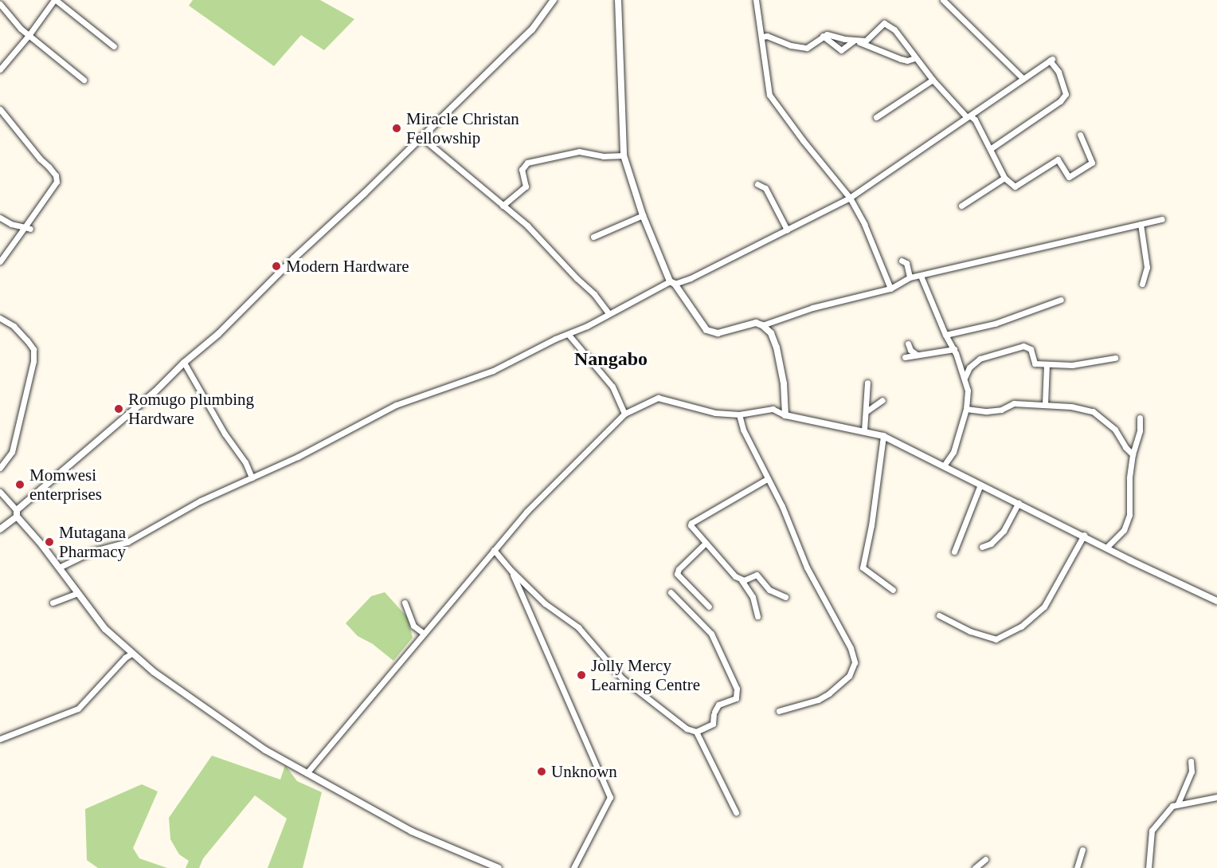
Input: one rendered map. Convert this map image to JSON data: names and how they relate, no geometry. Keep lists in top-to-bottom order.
{
  "districts": ["Nangabo"],
  "places": [
    "Miracle Christan Fellowship",
    "Modern Hardware",
    "Romugo plumbing Hardware",
    "Momwesi enterprises",
    "Mutagana Pharmacy",
    "Jolly Mercy Learning Centre",
    "Unknown"
  ]
}
